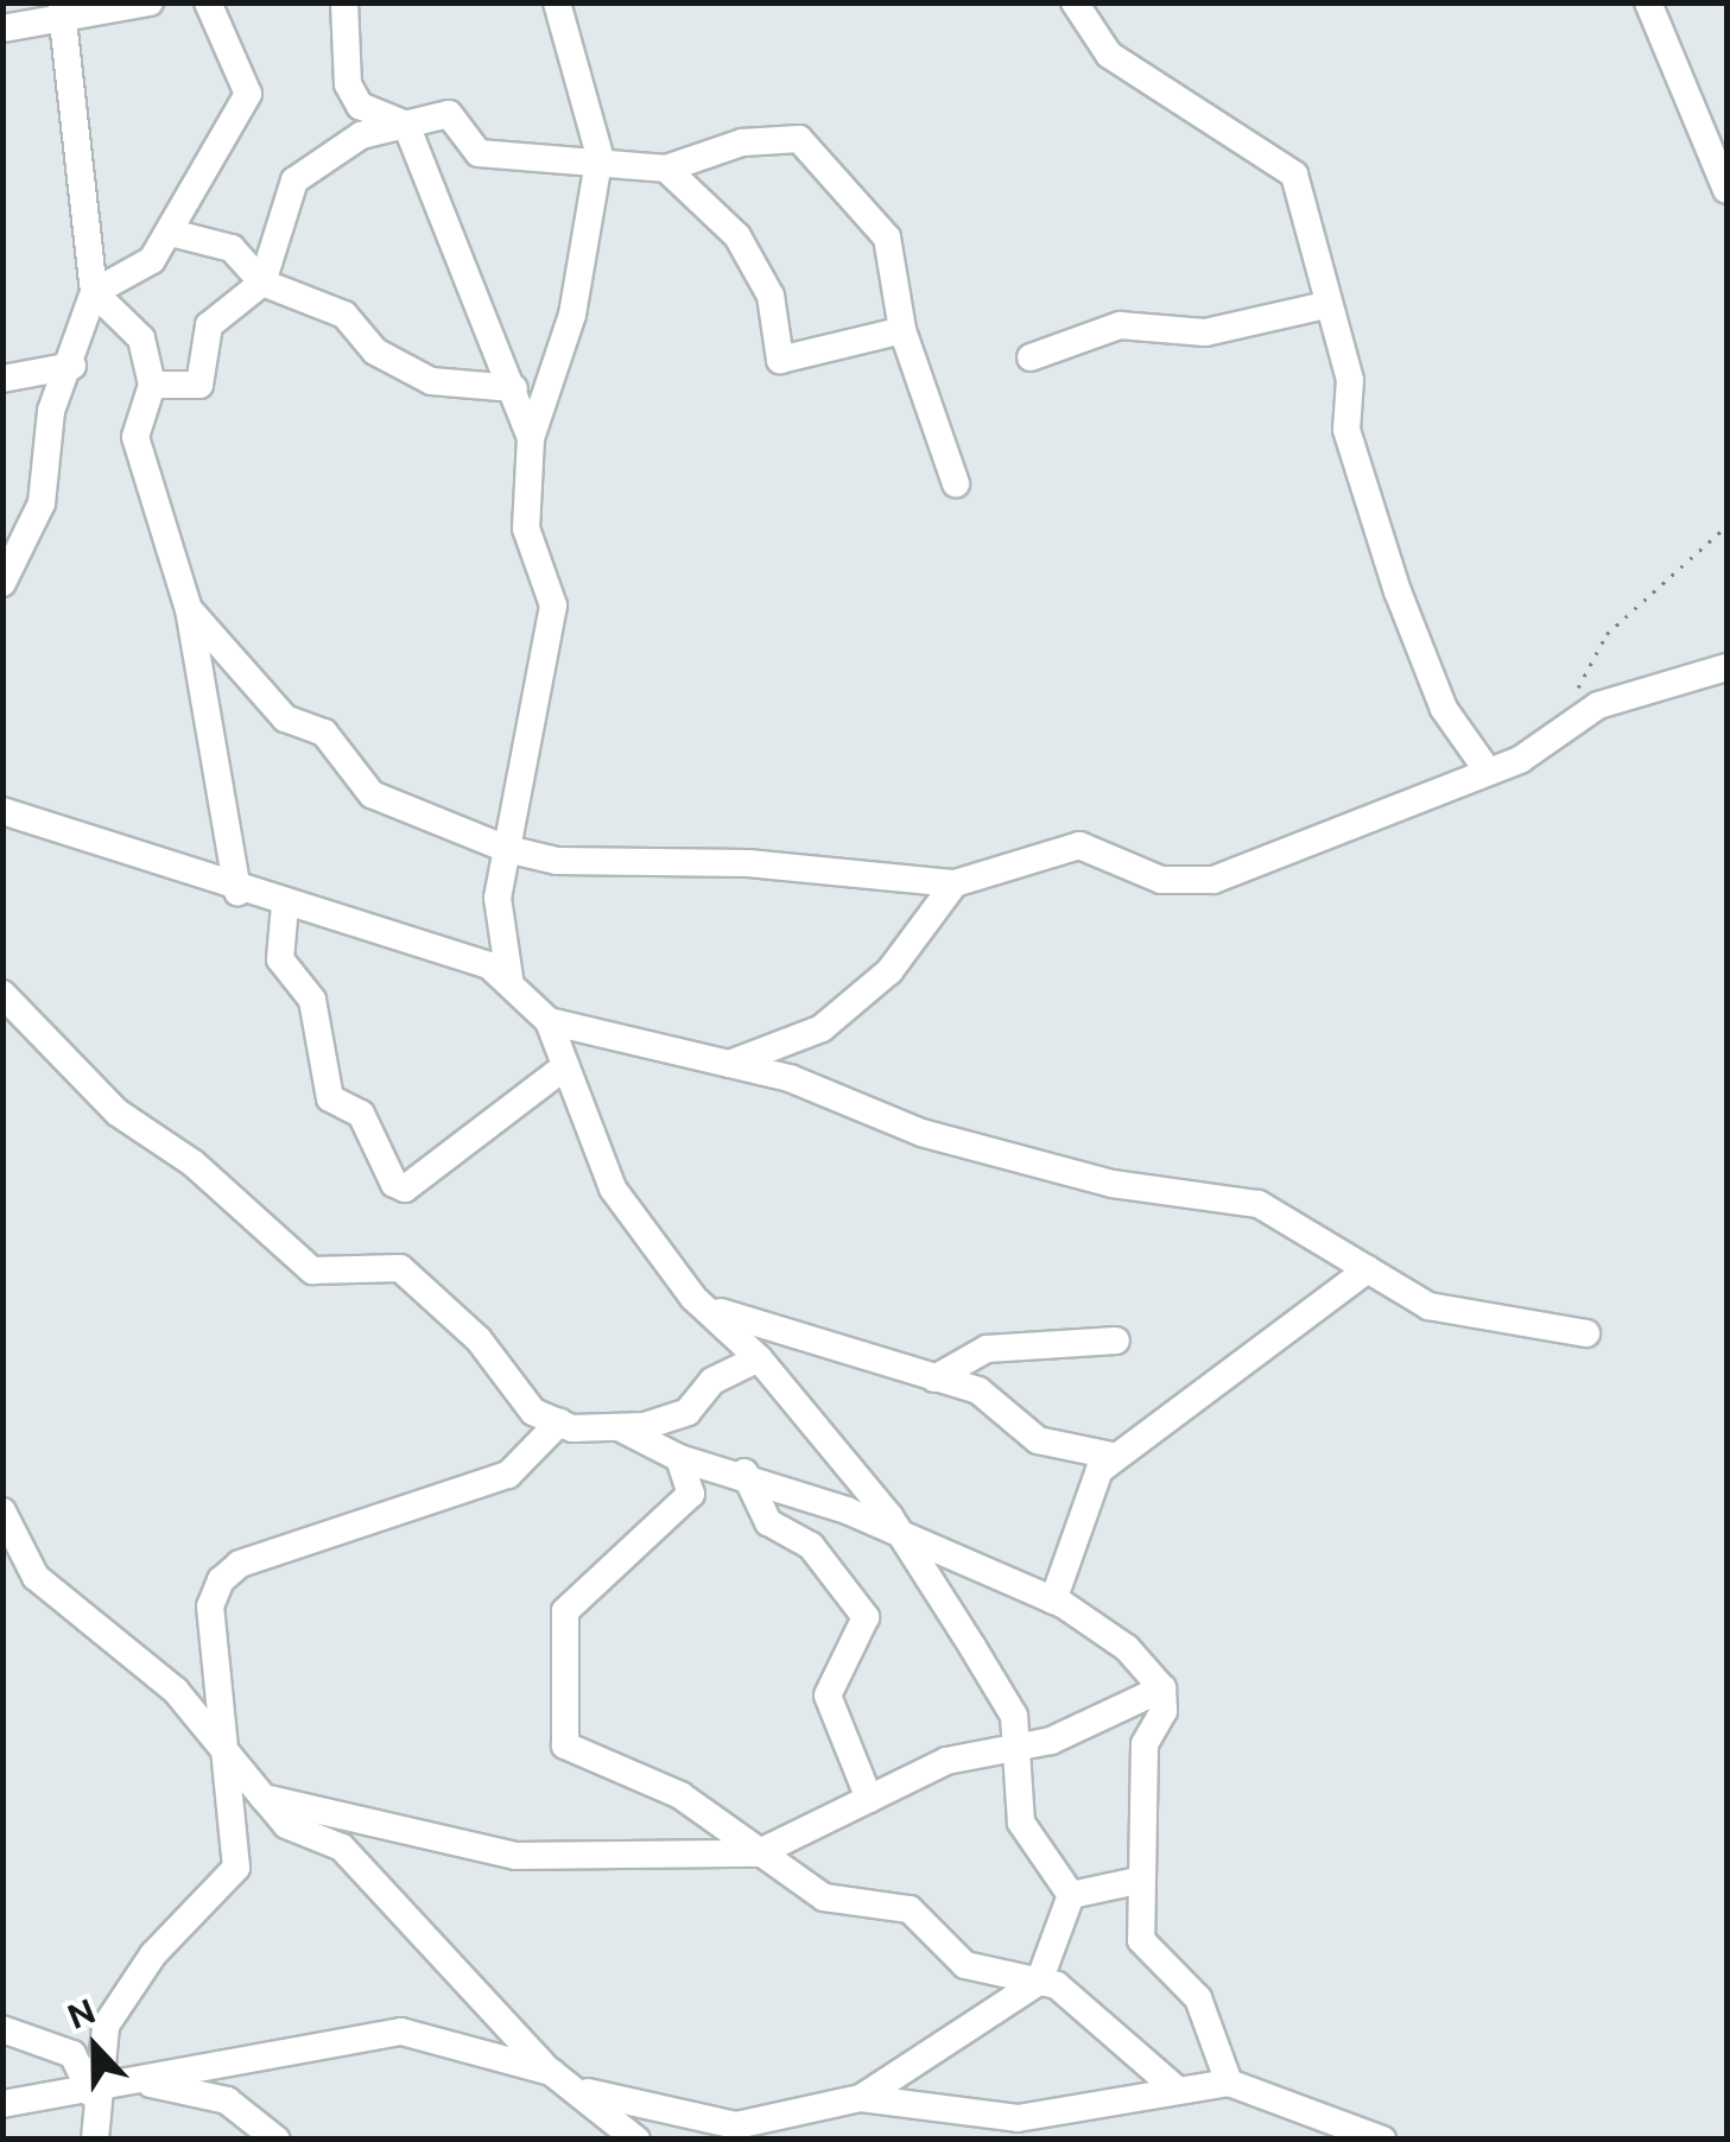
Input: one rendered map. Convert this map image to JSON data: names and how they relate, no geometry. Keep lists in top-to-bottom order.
{
  "north": "top"
}
